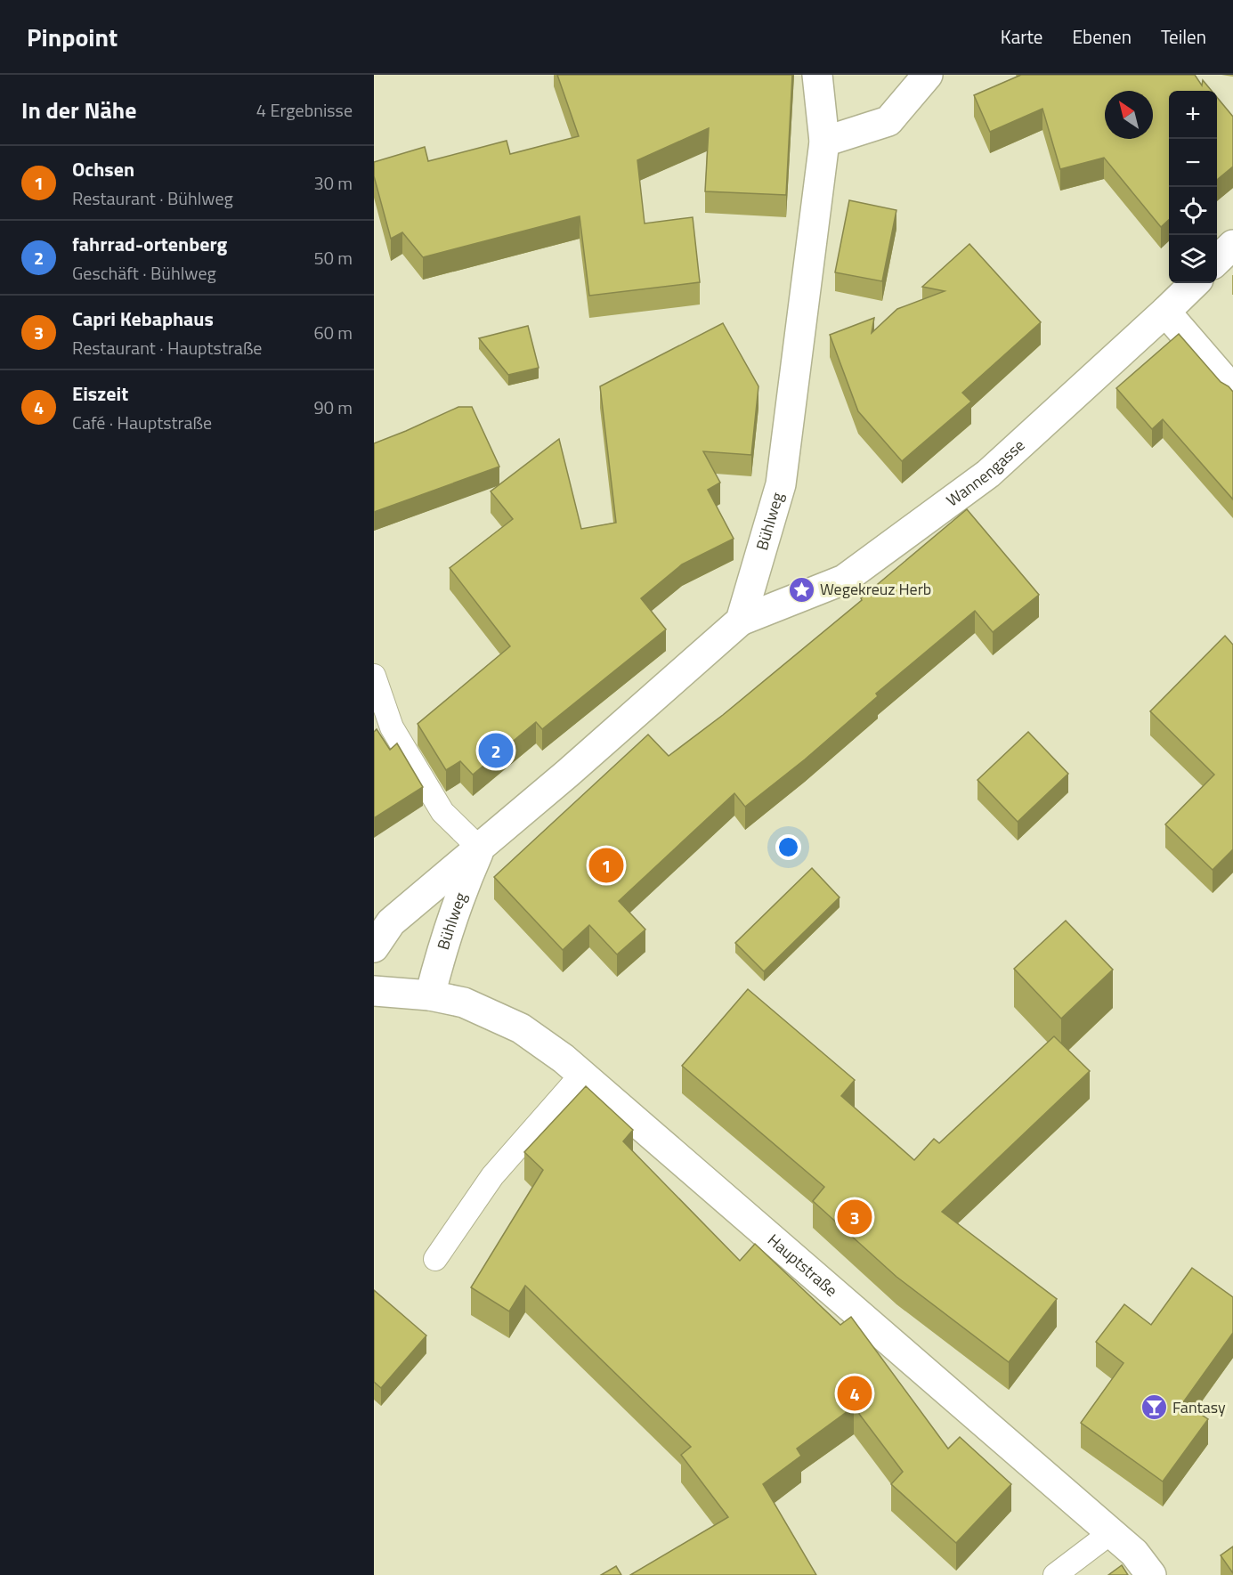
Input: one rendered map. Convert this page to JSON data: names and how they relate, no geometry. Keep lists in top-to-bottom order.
{
  "streets": {
    "street": ["Wannengasse", "Bühlweg", "Hauptstraße"]
  },
  "crossings": [
    ["Wannengasse", "Bühlweg"],
    ["Bühlweg", "Hauptstraße"]
  ],
  "places": {
    "place": ["Wegekreuz Herb"],
    "bar": ["Fantasy"]
  },
  "north": "top left",
  "page": {
    "header": "Pinpoint",
    "nav": ["Karte", "Ebenen", "Teilen"],
    "heading": ["In der Nähe", "4 Ergebnisse"],
    "map_buttons": ["+", "−"],
    "list": [
      {
        "mark": "1",
        "name": "Ochsen",
        "note": "Restaurant · Bühlweg",
        "value": "30 m"
      },
      {
        "mark": "2",
        "name": "fahrrad-ortenberg",
        "note": "Geschäft · Bühlweg",
        "value": "50 m"
      },
      {
        "mark": "3",
        "name": "Capri Kebaphaus",
        "note": "Restaurant · Hauptstraße",
        "value": "60 m"
      },
      {
        "mark": "4",
        "name": "Eiszeit",
        "note": "Café · Hauptstraße",
        "value": "90 m"
      }
    ],
    "pins": [
      "2",
      "1",
      "3",
      "4"
    ]
  }
}
